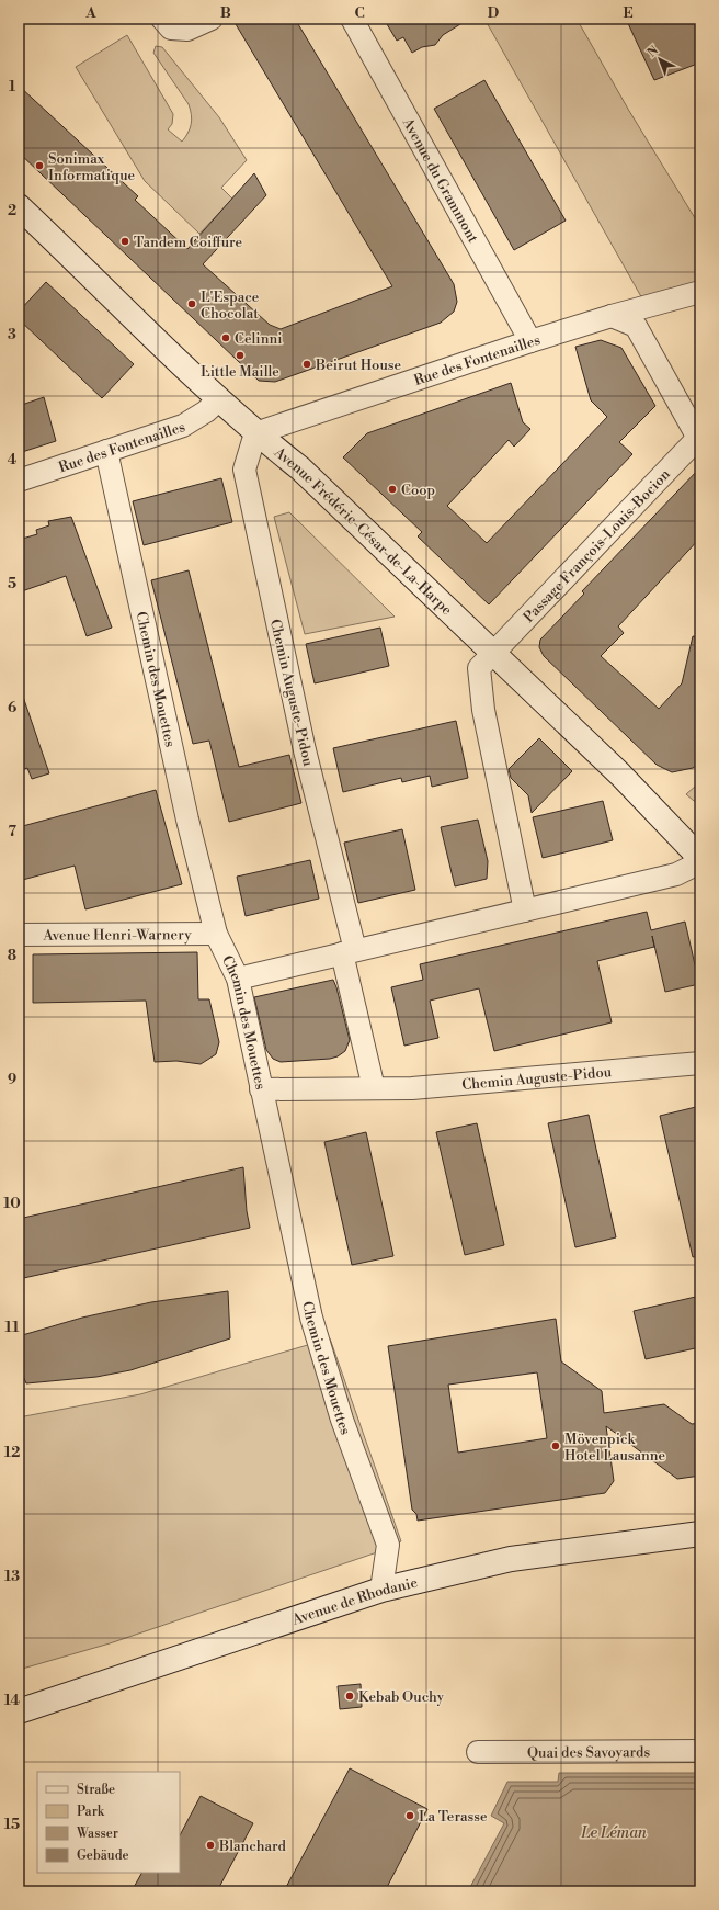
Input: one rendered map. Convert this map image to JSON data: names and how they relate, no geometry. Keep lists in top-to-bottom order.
{
  "streets": {
    "street": [
      "Avenue du Grammont",
      "Rue des Fontenailles",
      "Avenue Frédéric-César-de-La-Harpe",
      "Passage François-Louis-Bocion",
      "Chemin des Mouettes",
      "Chemin Auguste-Pidou",
      "Avenue Henri-Warnery",
      "Avenue de Rhodanie",
      "Quai des Savoyards"
    ]
  },
  "crossings": [
    ["Avenue du Grammont", "Rue des Fontenailles"],
    ["Rue des Fontenailles", "Avenue Frédéric-César-de-La-Harpe"],
    ["Rue des Fontenailles", "Chemin des Mouettes"],
    ["Rue des Fontenailles", "Chemin Auguste-Pidou"],
    ["Avenue Frédéric-César-de-La-Harpe", "Passage François-Louis-Bocion"],
    ["Avenue Frédéric-César-de-La-Harpe", "Chemin Auguste-Pidou"],
    ["Chemin des Mouettes", "Chemin Auguste-Pidou"],
    ["Chemin des Mouettes", "Avenue Henri-Warnery"],
    ["Chemin des Mouettes", "Avenue de Rhodanie"]
  ],
  "water": ["Le Léman"],
  "places": [
    "Sonimax Informatique",
    "Tandem Coiffure",
    "L'Espace Chocolat",
    "Celinni",
    "Little Maille",
    "Beirut House",
    "Coop",
    "Mövenpick Hotel Lausanne",
    "Kebab Ouchy",
    "La Terasse",
    "Blanchard"
  ],
  "legend": [
    "Straße",
    "Park",
    "Wasser",
    "Gebäude"
  ],
  "north": "top left",
  "grid": {
    "columns": [
      "A",
      "B",
      "C",
      "D",
      "E"
    ],
    "rows": [
      "1",
      "2",
      "3",
      "4",
      "5",
      "6",
      "7",
      "8",
      "9",
      "10",
      "11",
      "12",
      "13",
      "14",
      "15"
    ]
  }
}
